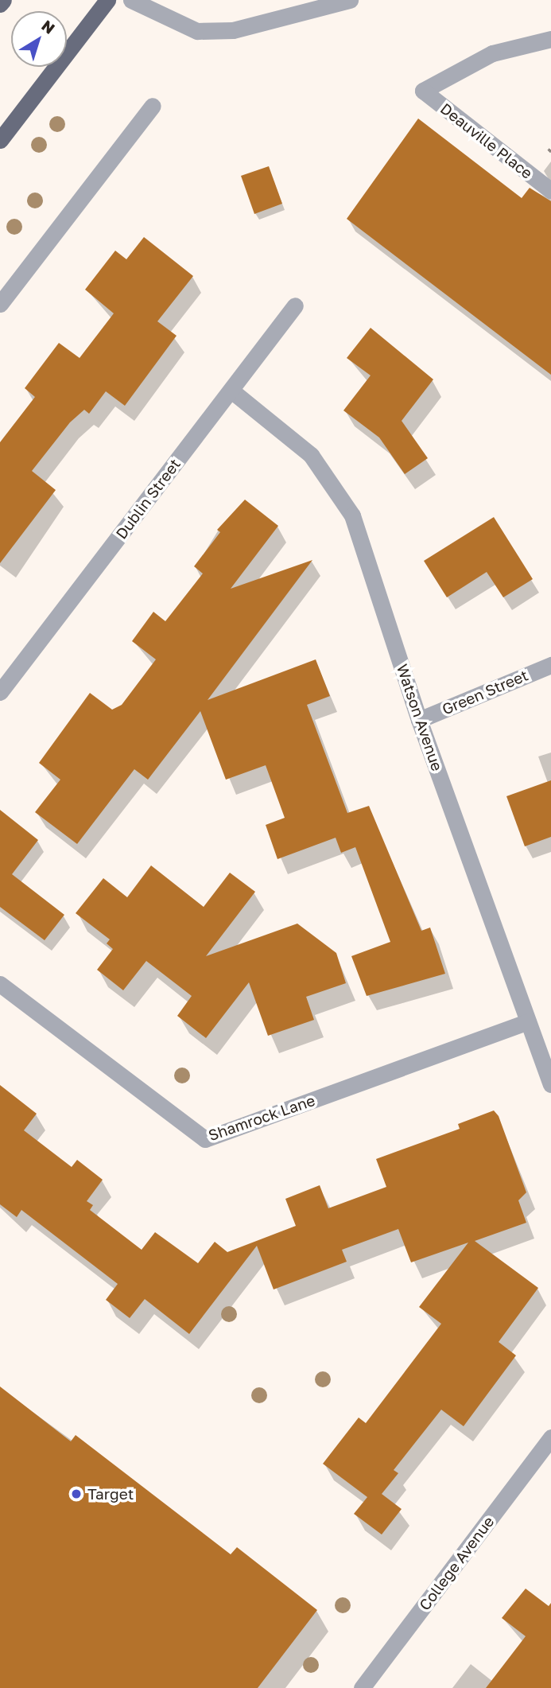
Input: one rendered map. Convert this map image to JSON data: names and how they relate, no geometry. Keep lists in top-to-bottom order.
{
  "streets": {
    "street": [
      "Deauville Place",
      "Dublin Street",
      "Green Street",
      "Watson Avenue",
      "Shamrock Lane",
      "College Avenue"
    ]
  },
  "crossings": [
    ["Dublin Street", "Watson Avenue"],
    ["Green Street", "Watson Avenue"],
    ["Watson Avenue", "Shamrock Lane"]
  ],
  "places": ["Target"],
  "north": "top right"
}
